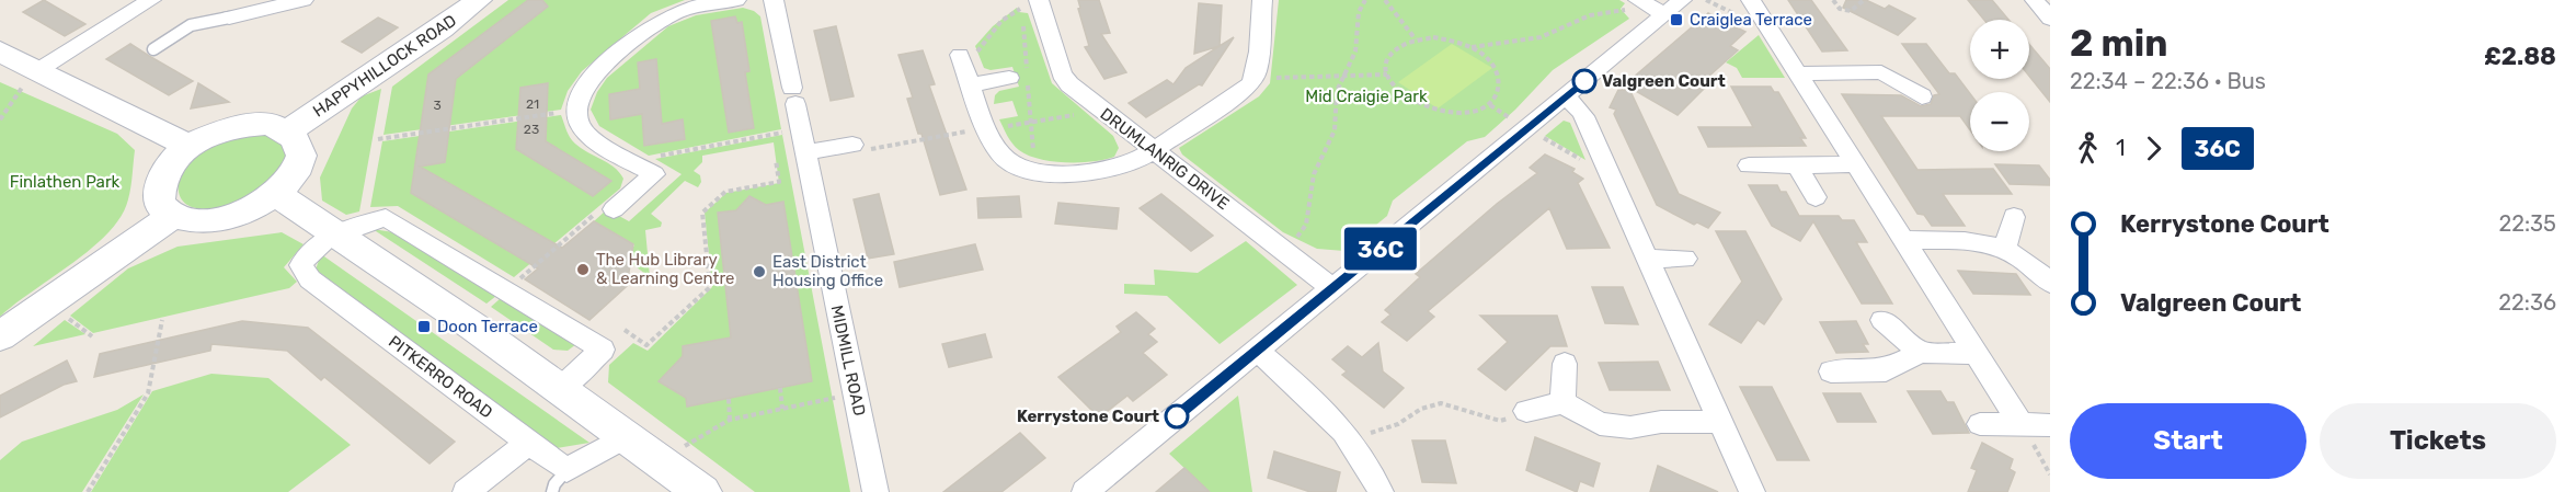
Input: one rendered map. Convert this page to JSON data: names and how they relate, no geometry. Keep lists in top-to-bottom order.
{
  "streets": {
    "street": [
      "HAPPYHILLOCK ROAD",
      "DRUMLANRIG DRIVE",
      "MIDMILL ROAD",
      "PITKERRO ROAD"
    ]
  },
  "parks": ["Mid Craigie Park", "Finlathen Park"],
  "places": {
    "transit": ["Craiglea Terrace", "Doon Terrace"],
    "other": [
      "Valgreen Court",
      "The Hub Library & Learning Centre",
      "East District Housing Office",
      "Kerrystone Court"
    ]
  },
  "lines": ["bus line 36C"],
  "house_numbers": ["21", "3", "23"],
  "page": {
    "on_map": "36C",
    "heading": ["2 min", "22:34 – 22:36 · Bus", "£2.88"],
    "map_buttons": ["+", "−"],
    "legs": ["1", "36C"],
    "list": [
      {
        "name": "Kerrystone Court",
        "value": "22:35"
      },
      {
        "name": "Valgreen Court",
        "value": "22:36"
      }
    ],
    "buttons": ["Start", "Tickets"]
  }
}
